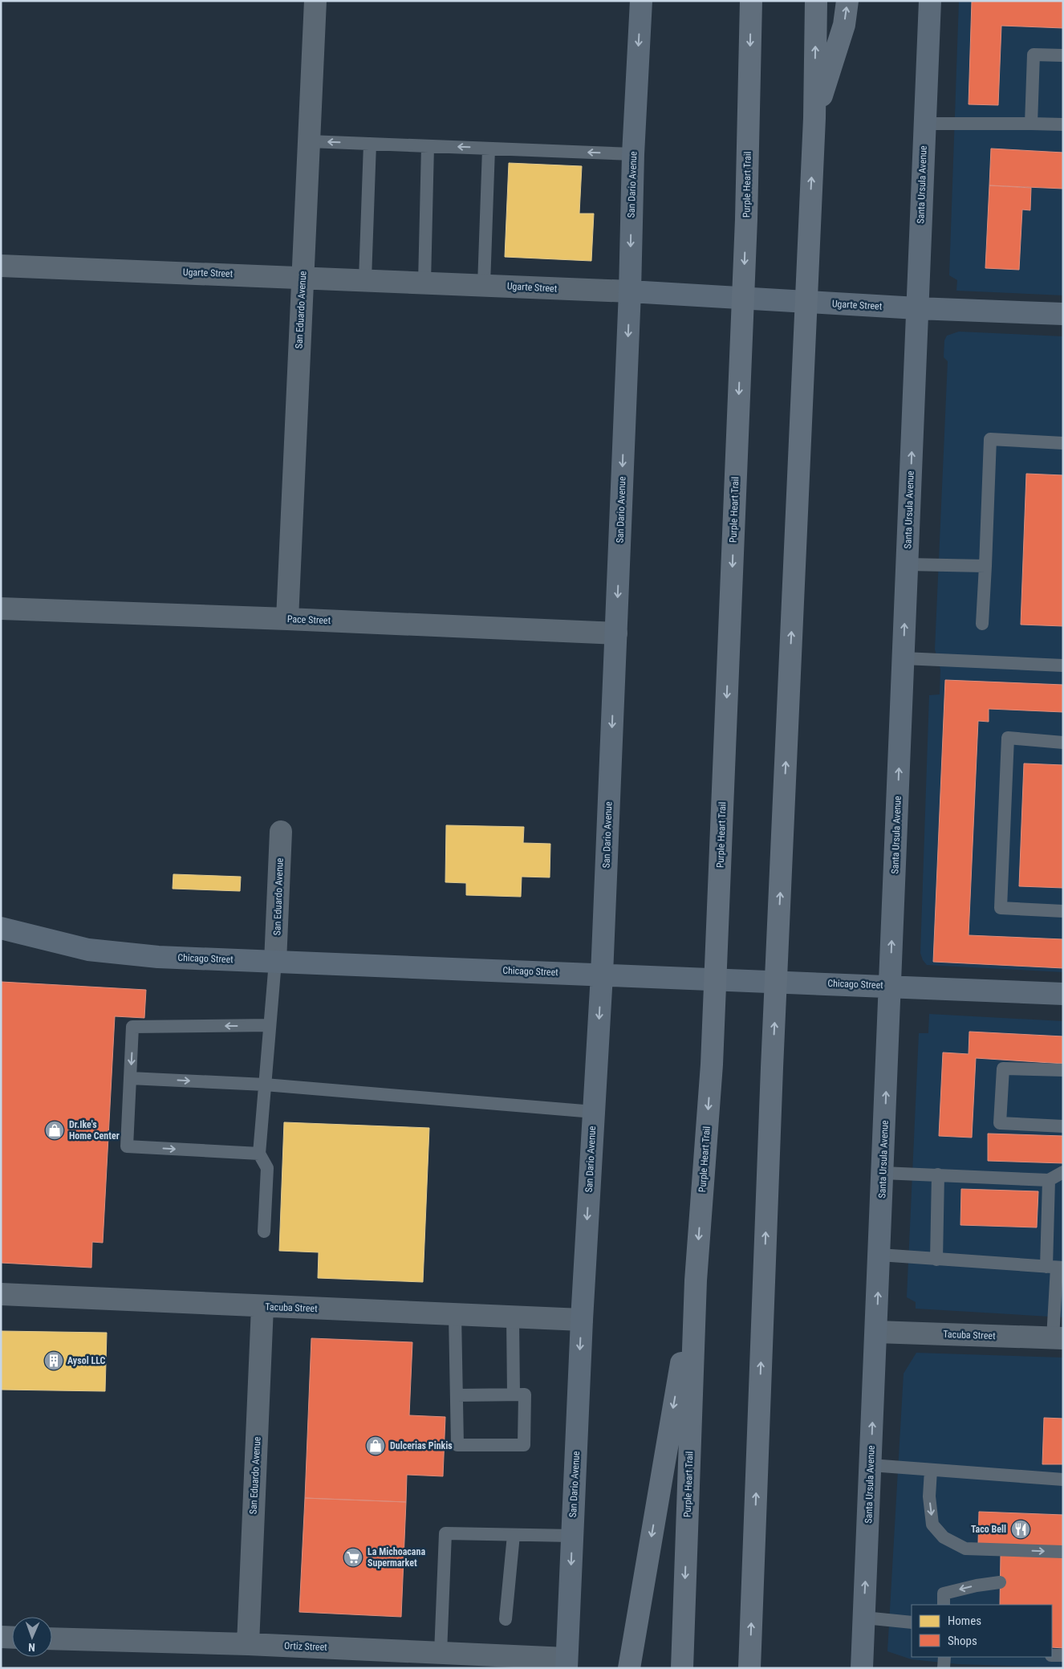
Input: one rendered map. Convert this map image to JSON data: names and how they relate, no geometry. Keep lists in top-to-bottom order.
{
  "streets": {
    "highway": ["Purple Heart Trail"],
    "main road": [
      "San Dario Avenue",
      "Santa Ursula Avenue",
      "Ugarte Street",
      "Chicago Street"
    ],
    "street": [
      "San Eduardo Avenue",
      "Pace Street",
      "Tacuba Street",
      "Ortiz Street"
    ]
  },
  "crossings": [
    ["San Dario Avenue", "Ugarte Street"],
    ["San Dario Avenue", "Pace Street"],
    ["San Dario Avenue", "Chicago Street"],
    ["San Dario Avenue", "Tacuba Street"],
    ["San Dario Avenue", "Ortiz Street"],
    ["Santa Ursula Avenue", "Ugarte Street"],
    ["Santa Ursula Avenue", "Chicago Street"],
    ["Santa Ursula Avenue", "Tacuba Street"],
    ["Ugarte Street", "San Eduardo Avenue"],
    ["San Eduardo Avenue", "Pace Street"],
    ["San Eduardo Avenue", "Chicago Street"],
    ["San Eduardo Avenue", "Tacuba Street"],
    ["San Eduardo Avenue", "Ortiz Street"]
  ],
  "one_way": ["San Dario Avenue", "Santa Ursula Avenue"],
  "places": {
    "shop": ["Dr.Ike's Home Center", "Dulcerias Pinkis"],
    "building": ["Aysol LLC"],
    "restaurant": ["Taco Bell"],
    "supermarket": ["La Michoacana Supermarket"]
  },
  "legend": ["Homes", "Shops"],
  "north": "bottom"
}
